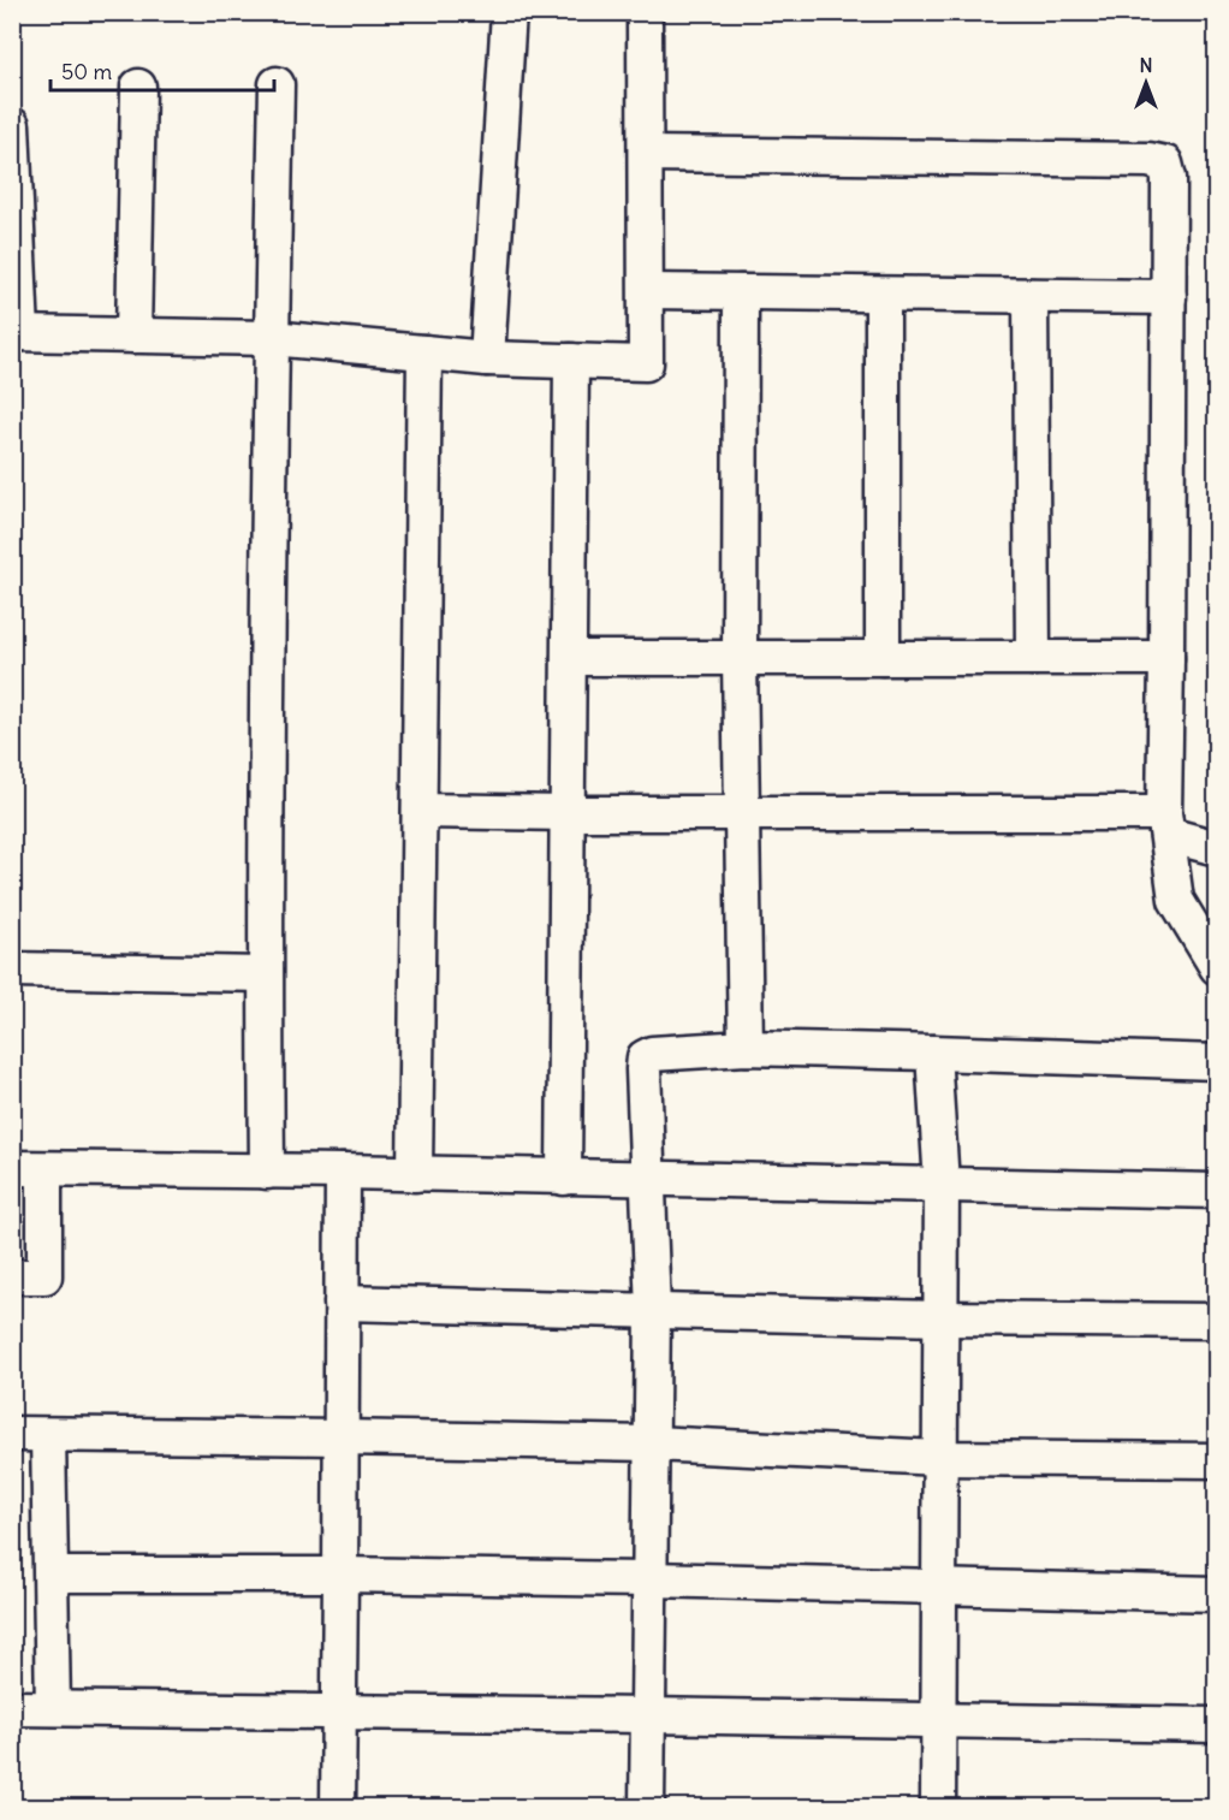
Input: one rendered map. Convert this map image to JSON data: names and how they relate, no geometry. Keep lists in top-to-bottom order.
{
  "scale_bar": "50 m",
  "north": "top"
}
